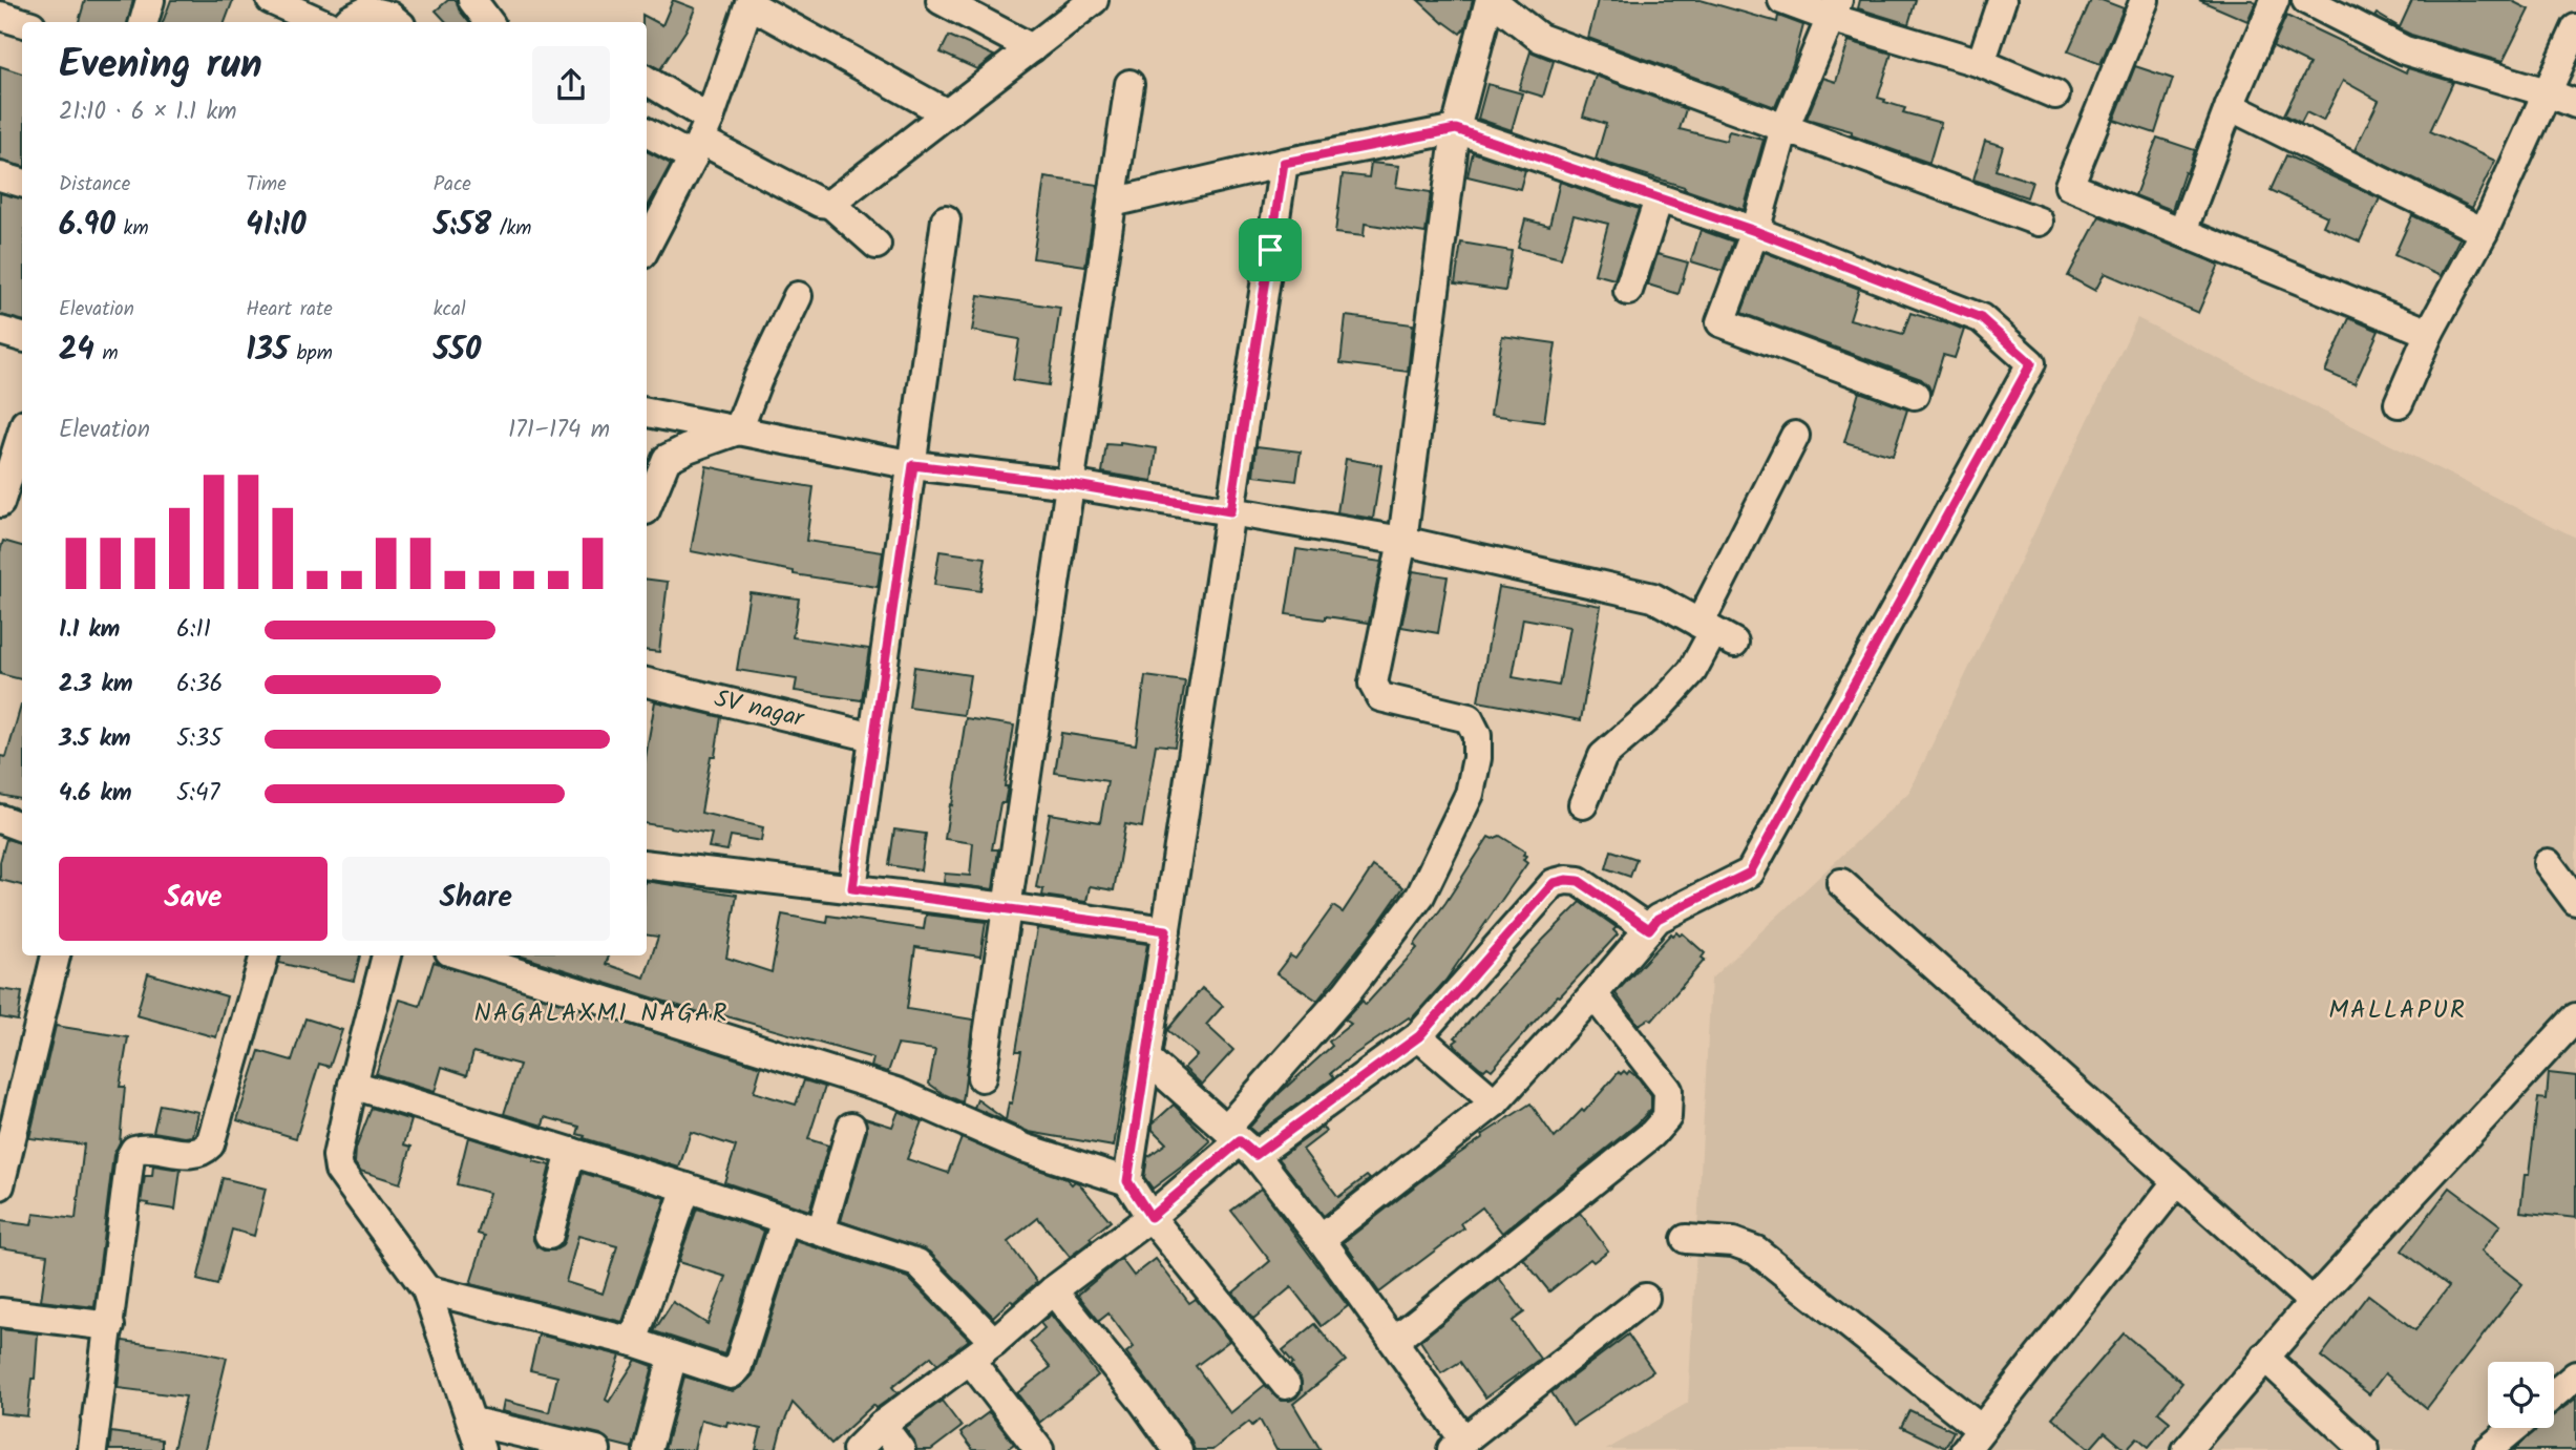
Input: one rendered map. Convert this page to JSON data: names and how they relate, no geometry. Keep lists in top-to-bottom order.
{
  "streets": {
    "street": ["SV nagar"]
  },
  "districts": ["MALLAPUR", "NAGALAXMI NAGAR"],
  "page": {
    "heading": ["Evening run", "21:10 · 6 × 1.1 km"],
    "stats": [
      ["Distance", "6.90 km"],
      ["Time", "41:10"],
      ["Pace", "5:58 /km"],
      ["Elevation", "24 m"],
      ["Heart rate", "135 bpm"],
      ["kcal", "550"]
    ],
    "chart": ["Elevation", "171–174 m"],
    "list": [
      {
        "name": "1.1 km",
        "note": "6:11"
      },
      {
        "name": "2.3 km",
        "note": "6:36"
      },
      {
        "name": "3.5 km",
        "note": "5:35"
      },
      {
        "name": "4.6 km",
        "note": "5:47"
      }
    ],
    "buttons": ["Save", "Share"]
  }
}
